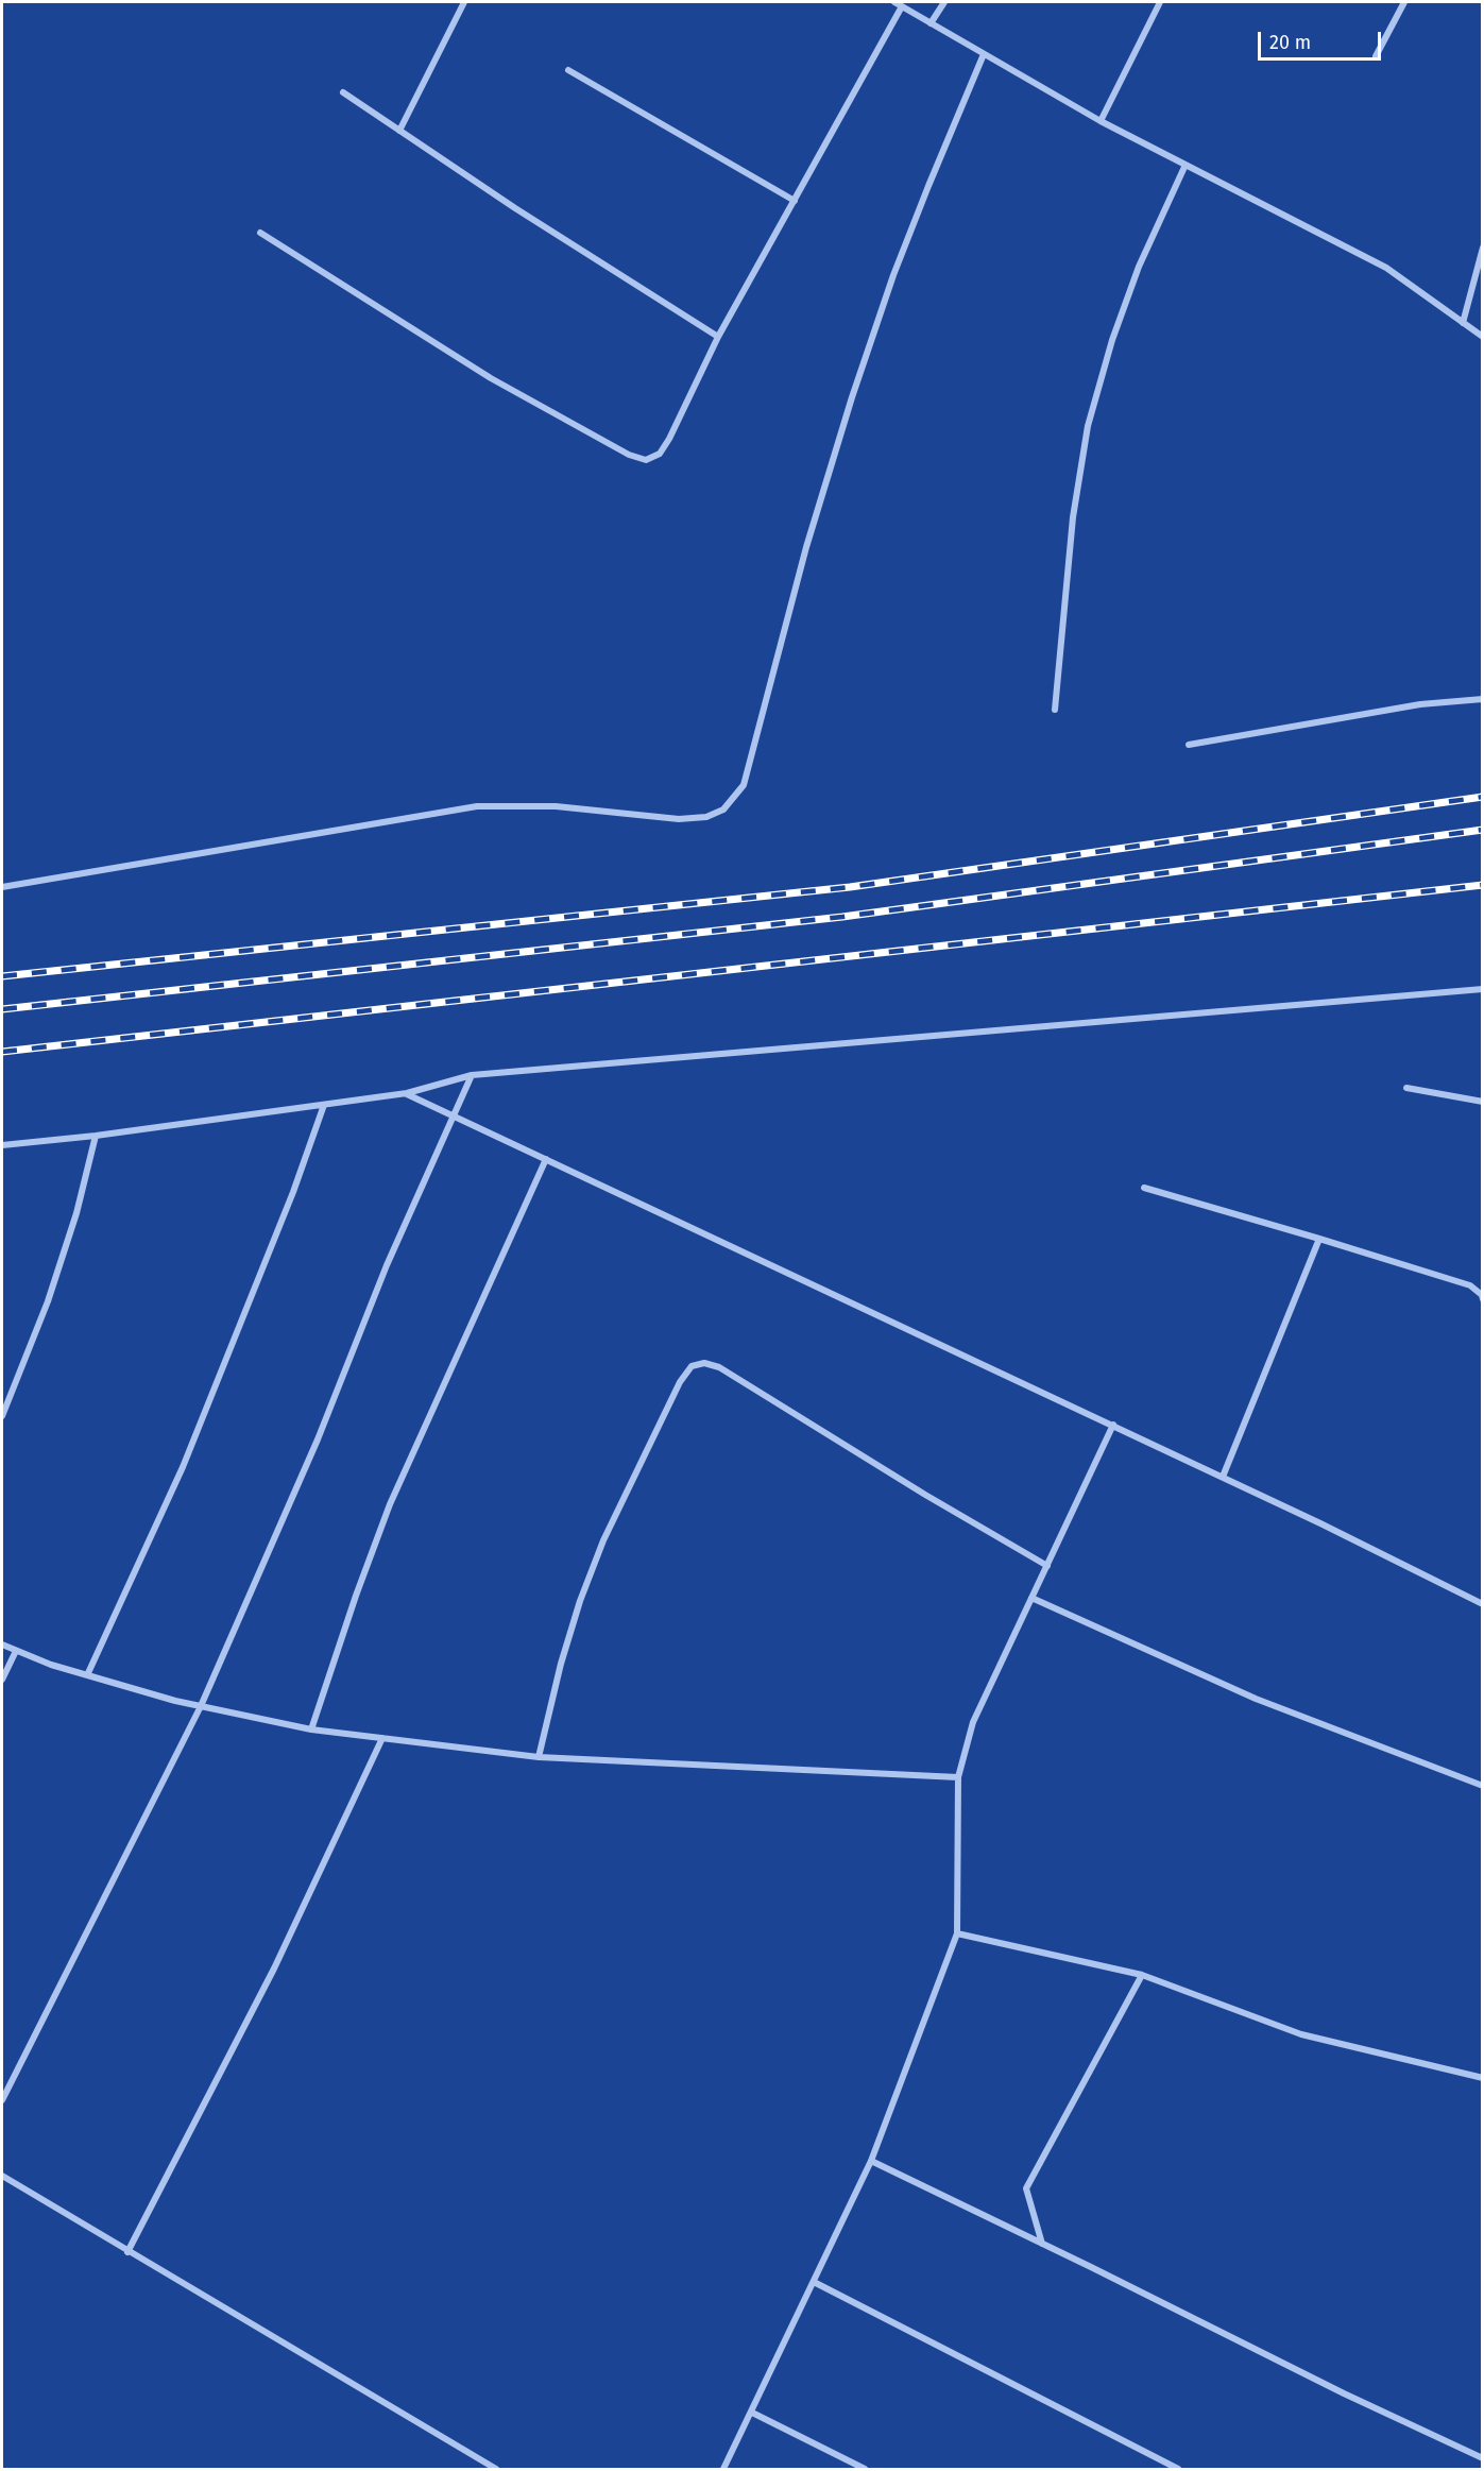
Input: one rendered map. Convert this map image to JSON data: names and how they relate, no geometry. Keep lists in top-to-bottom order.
{
  "scale_bar": "20 m"
}
